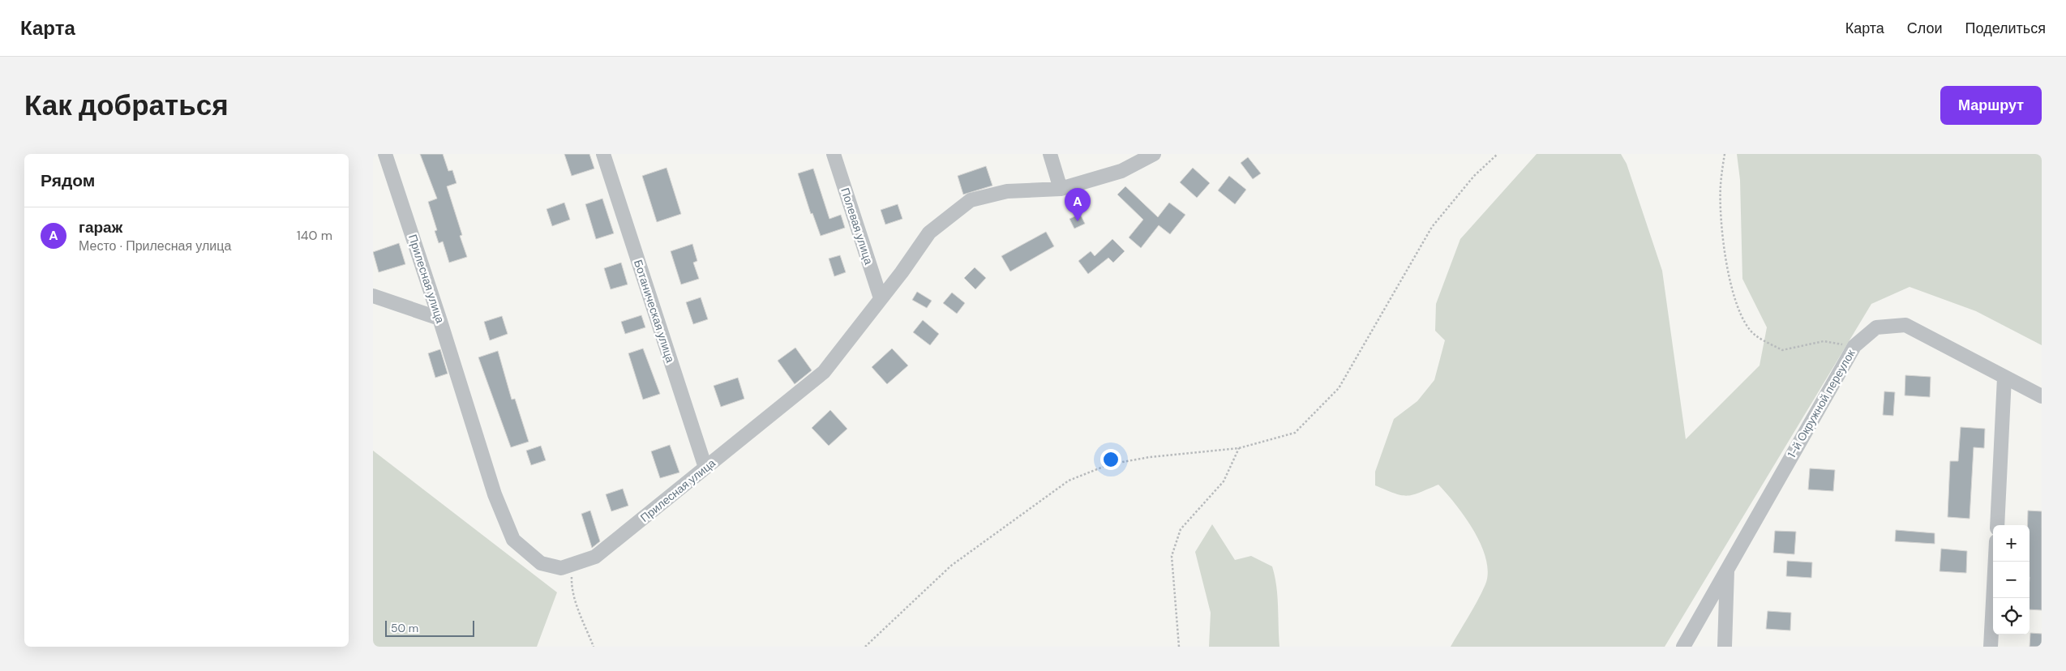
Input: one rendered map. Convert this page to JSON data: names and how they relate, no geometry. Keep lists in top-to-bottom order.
{
  "streets": {
    "street": [
      "Полевая улица",
      "Прилесная улица",
      "Ботаническая улица",
      "1-й Окружной переулок"
    ]
  },
  "crossings": [
    ["Полевая улица", "Прилесная улица"],
    ["Прилесная улица", "Ботаническая улица"]
  ],
  "scale_bar": "50 m",
  "page": {
    "header": "Карта",
    "nav": ["Карта", "Слои", "Поделиться"],
    "buttons": "Маршрут",
    "title": "Как добраться",
    "heading": "Рядом",
    "pins": "A",
    "list": [
      {
        "mark": "A",
        "name": "гараж",
        "note": "Место · Прилесная улица",
        "value": "140 m"
      }
    ],
    "map_buttons": ["+", "−"],
    "scale": "50 m"
  }
}
